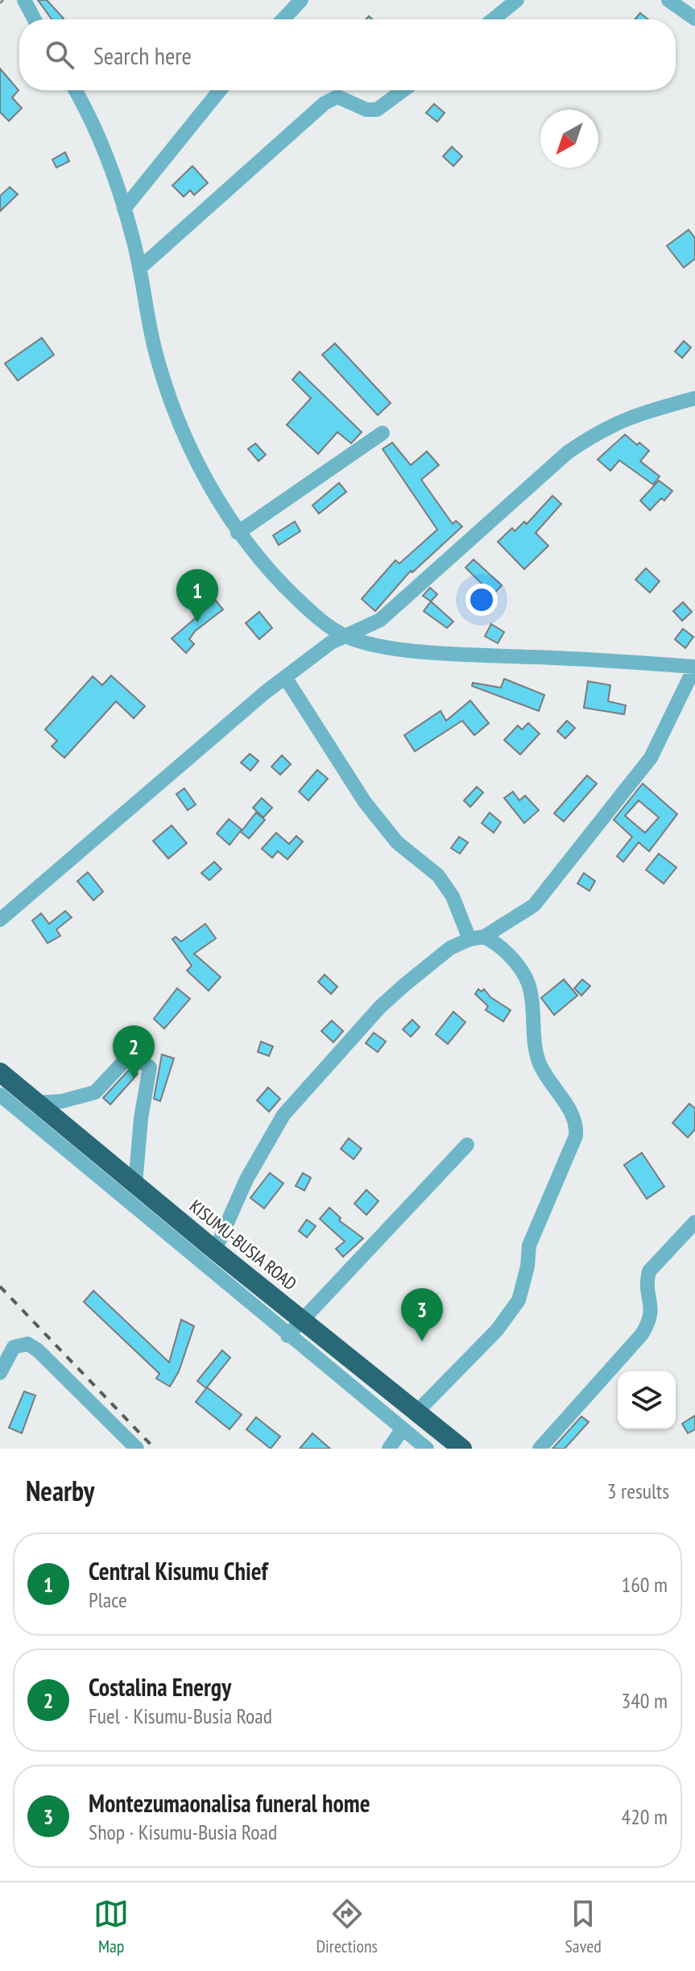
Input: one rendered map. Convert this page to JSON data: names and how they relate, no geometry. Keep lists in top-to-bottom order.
{
  "streets": {
    "highway": ["KISUMU-BUSIA ROAD"]
  },
  "north": "bottom left",
  "page": {
    "search": "Search here",
    "pins": ["1", "2", "3"],
    "heading": ["Nearby", "3 results"],
    "list": [
      {
        "mark": "1",
        "name": "Central Kisumu Chief",
        "note": "Place",
        "value": "160 m"
      },
      {
        "mark": "2",
        "name": "Costalina Energy",
        "note": "Fuel · Kisumu-Busia Road",
        "value": "340 m"
      },
      {
        "mark": "3",
        "name": "Montezumaonalisa funeral home",
        "note": "Shop · Kisumu-Busia Road",
        "value": "420 m"
      }
    ],
    "nav": ["Map", "Directions", "Saved"]
  }
}
